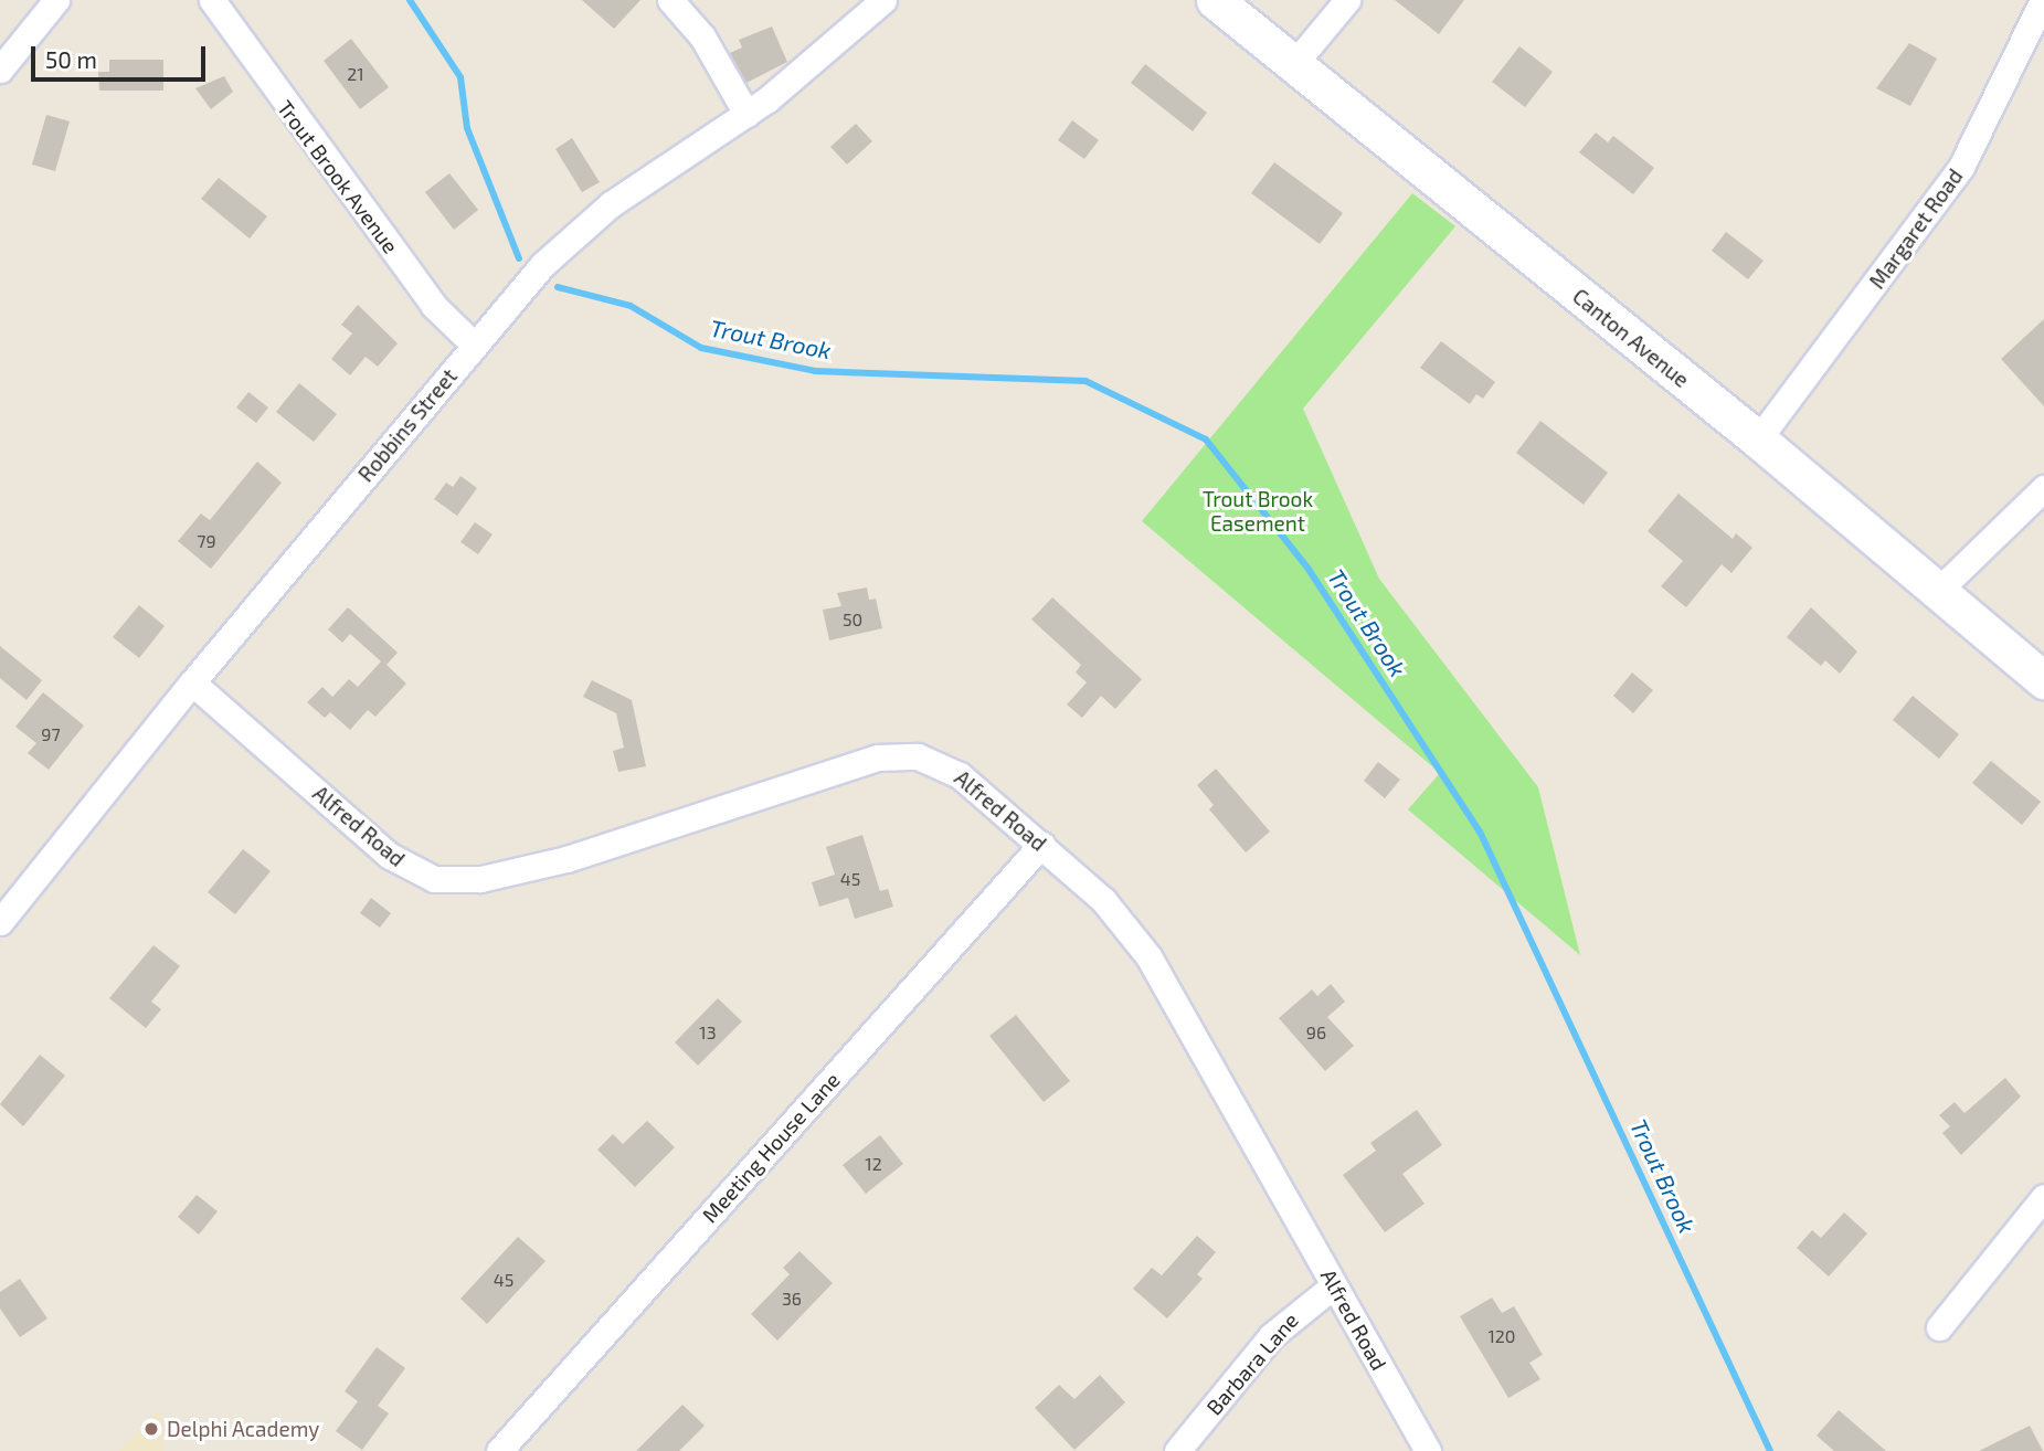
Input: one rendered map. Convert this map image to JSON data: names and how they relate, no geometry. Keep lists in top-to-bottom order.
{
  "streets": {
    "main road": ["Canton Avenue"],
    "street": [
      "Trout Brook Avenue",
      "Margaret Road",
      "Robbins Street",
      "Alfred Road",
      "Meeting House Lane",
      "Barbara Lane"
    ]
  },
  "crossings": [
    ["Trout Brook Avenue", "Robbins Street"],
    ["Margaret Road", "Canton Avenue"],
    ["Robbins Street", "Alfred Road"],
    ["Alfred Road", "Meeting House Lane"],
    ["Alfred Road", "Barbara Lane"]
  ],
  "water": ["Trout Brook"],
  "parks": ["Trout Brook Easement"],
  "places": ["Delphi Academy"],
  "house_numbers": [
    "21",
    "79",
    "50",
    "97",
    "45",
    "13",
    "96",
    "12",
    "45",
    "36",
    "120"
  ],
  "scale_bar": "50 m"
}
